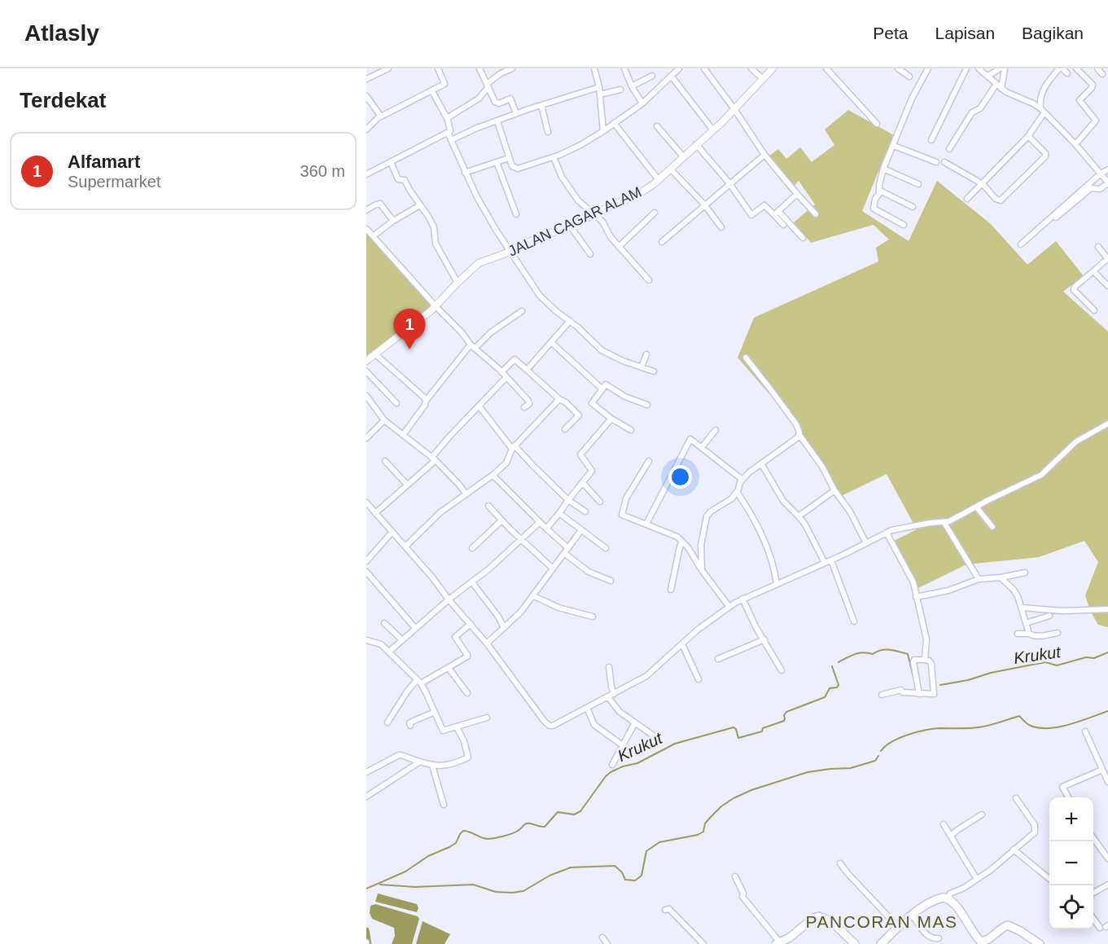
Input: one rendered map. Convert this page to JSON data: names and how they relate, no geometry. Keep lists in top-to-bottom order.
{
  "streets": {
    "street": ["JALAN CAGAR ALAM"]
  },
  "districts": ["PANCORAN MAS"],
  "water": ["Krukut"],
  "page": {
    "header": "Atlasly",
    "nav": ["Peta", "Lapisan", "Bagikan"],
    "heading": "Terdekat",
    "list": [
      {
        "mark": "1",
        "name": "Alfamart",
        "note": "Supermarket",
        "value": "360 m"
      }
    ],
    "pins": "1",
    "map_buttons": ["+", "−"]
  }
}
